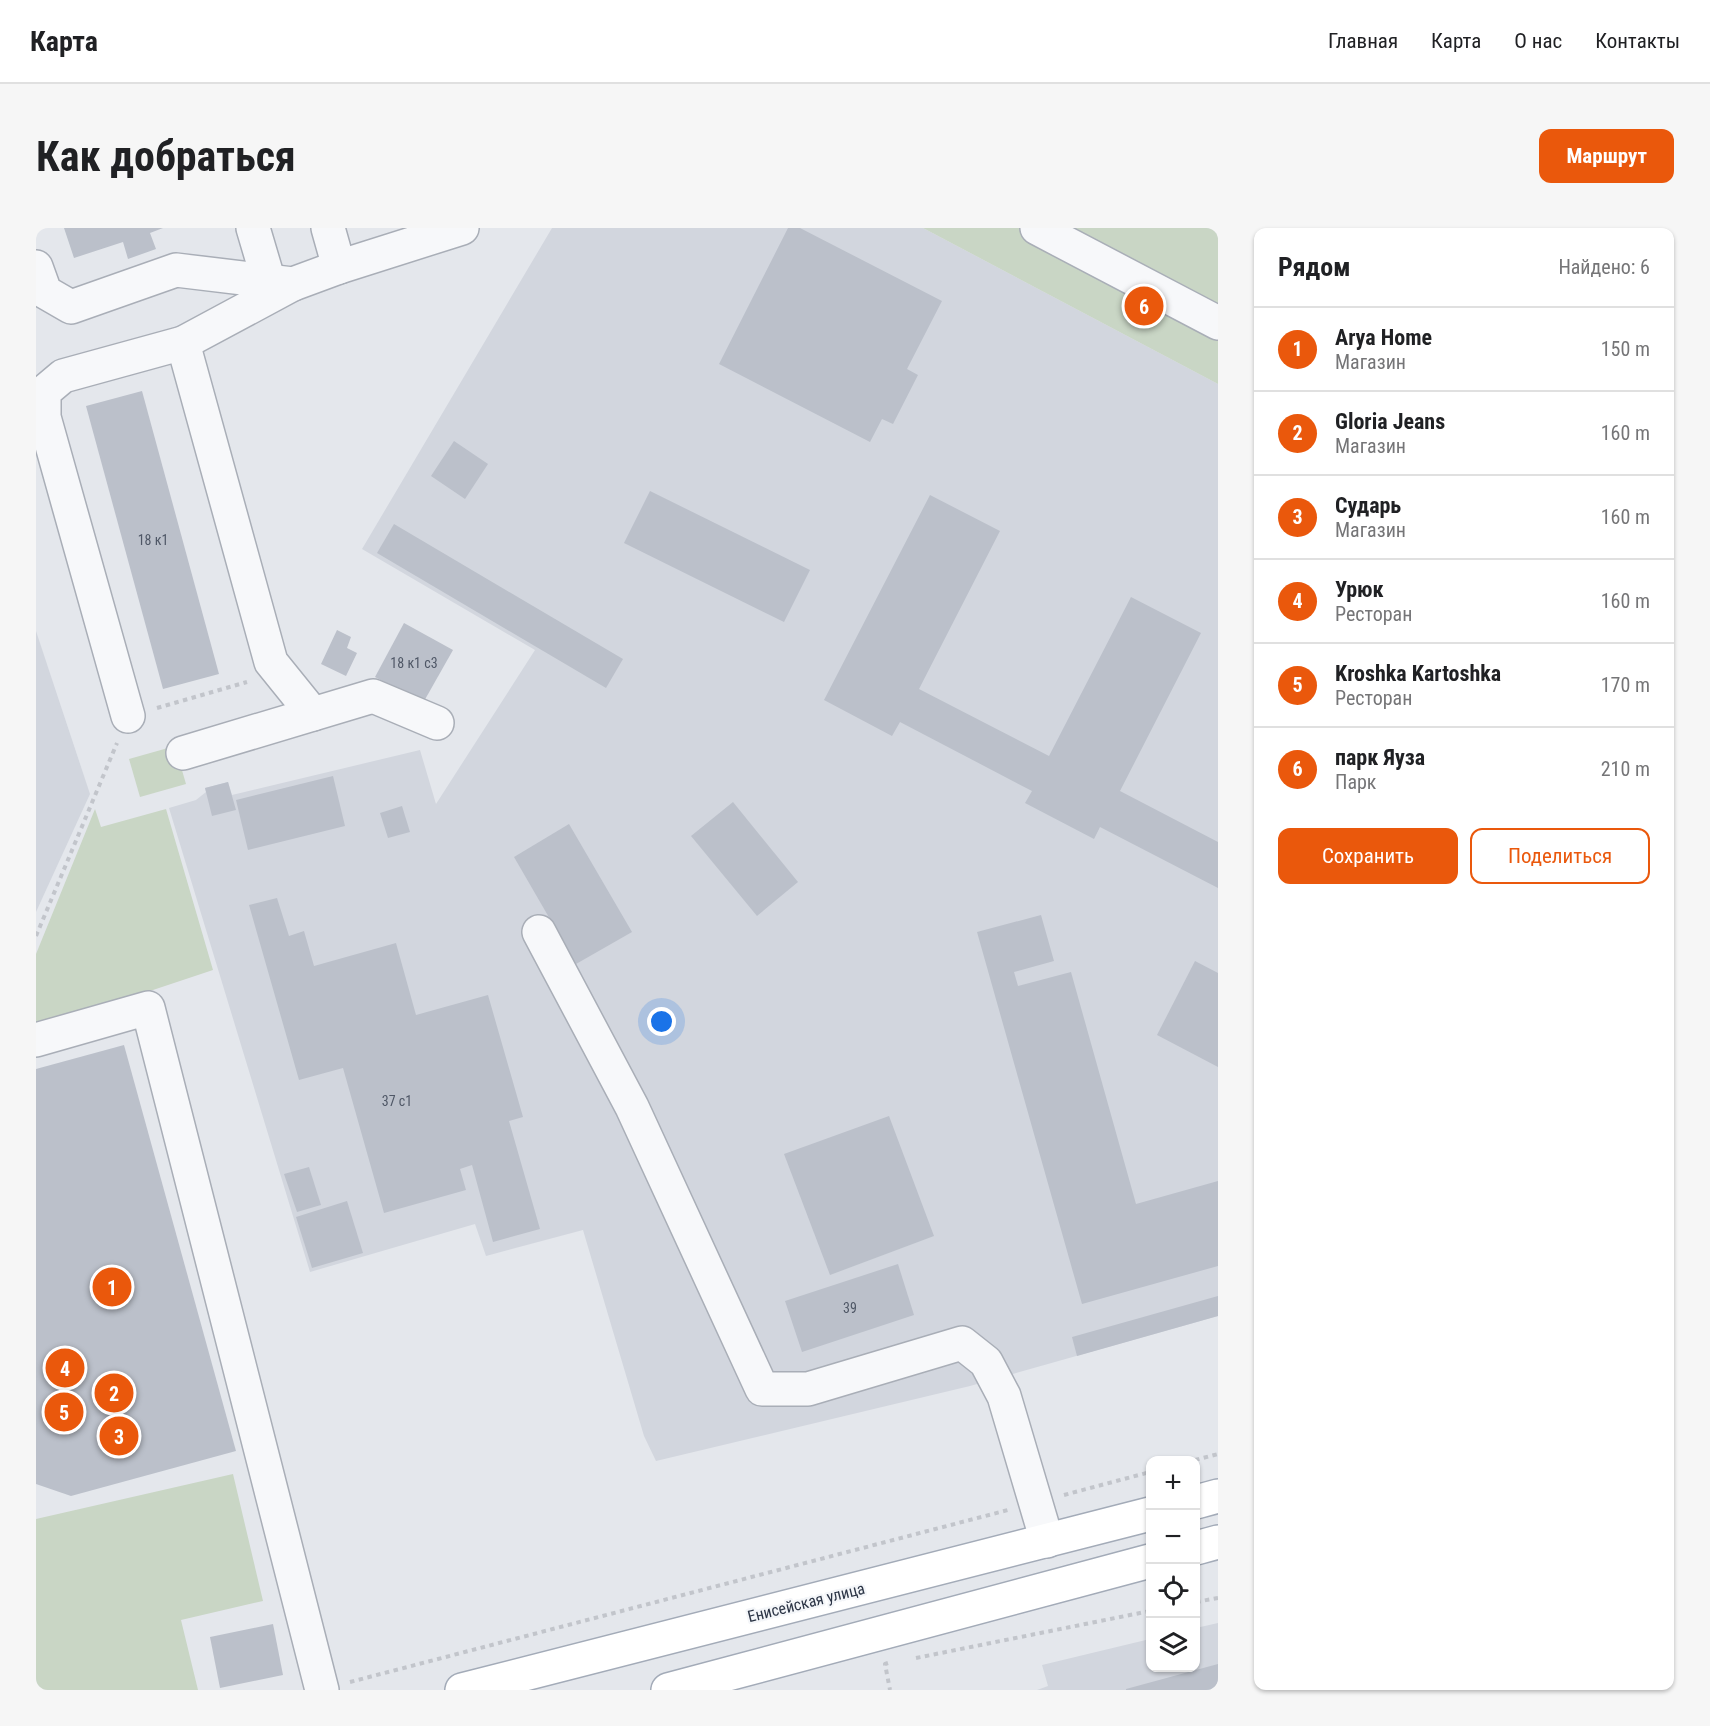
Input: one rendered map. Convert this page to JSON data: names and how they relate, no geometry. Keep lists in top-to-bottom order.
{
  "streets": {
    "main road": ["Енисейская улица"]
  },
  "house_numbers": [
    "18 к1",
    "18 к1 с3",
    "37 с1",
    "39"
  ],
  "page": {
    "header": "Карта",
    "nav": [
      "Главная",
      "Карта",
      "О нас",
      "Контакты"
    ],
    "buttons": [
      "Маршрут",
      ["Сохранить", "Поделиться"]
    ],
    "title": "Как добраться",
    "heading": ["Рядом", "Найдено: 6"],
    "pins": [
      "6",
      "1",
      "4",
      "2",
      "5",
      "3"
    ],
    "list": [
      {
        "mark": "1",
        "name": "Arya Home",
        "note": "Магазин",
        "value": "150 m"
      },
      {
        "mark": "2",
        "name": "Gloria Jeans",
        "note": "Магазин",
        "value": "160 m"
      },
      {
        "mark": "3",
        "name": "Сударь",
        "note": "Магазин",
        "value": "160 m"
      },
      {
        "mark": "4",
        "name": "Урюк",
        "note": "Ресторан",
        "value": "160 m"
      },
      {
        "mark": "5",
        "name": "Kroshka Kartoshka",
        "note": "Ресторан",
        "value": "170 m"
      },
      {
        "mark": "6",
        "name": "парк Яуза",
        "note": "Парк",
        "value": "210 m"
      }
    ],
    "map_buttons": ["+", "−"]
  }
}
